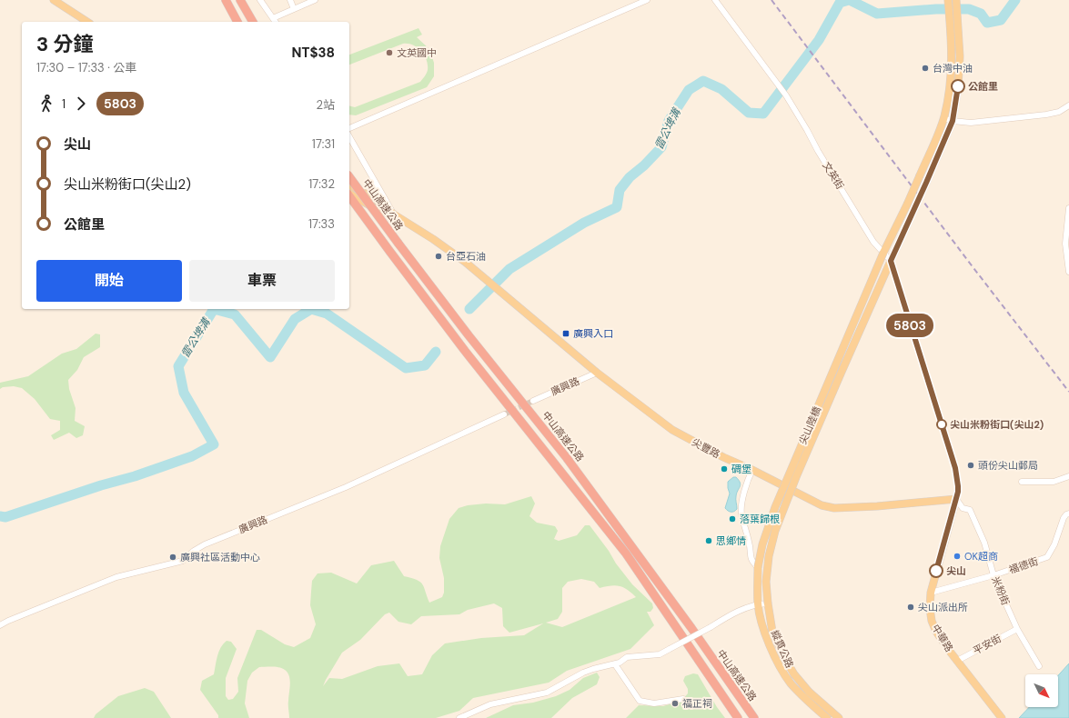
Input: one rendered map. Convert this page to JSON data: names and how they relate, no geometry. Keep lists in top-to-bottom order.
{
  "streets": {
    "highway": ["中山高速公路"],
    "main road": [
      "尖山陸橋",
      "尖豐路",
      "中華路",
      "縱貫公路"
    ],
    "street": [
      "文英街",
      "廣興路",
      "福德街",
      "米粉街",
      "平安街"
    ]
  },
  "crossings": [
    ["文英街", "尖山陸橋"],
    ["文英街", "中華路"],
    ["廣興路", "尖豐路"],
    ["尖山陸橋", "中華路"],
    ["尖山陸橋", "縱貫公路"],
    ["尖豐路", "米粉街"],
    ["尖豐路", "中華路"],
    ["福德街", "米粉街"],
    ["福德街", "中華路"],
    ["米粉街", "中華路"],
    ["米粉街", "平安街"],
    ["中華路", "平安街"]
  ],
  "water": ["雷公埤溝"],
  "places": {
    "other": [
      "文英國中",
      "台灣中油",
      "公館里",
      "台亞石油",
      "尖山米粉街口(尖山2)",
      "頭份尖山郵局",
      "碉堡",
      "落葉歸根",
      "思鄉情",
      "OK超商",
      "廣興社區活動中心",
      "尖山",
      "尖山派出所",
      "福正祠"
    ],
    "transit": ["廣興入口"]
  },
  "lines": ["bus line 5803"],
  "north": "bottom right",
  "page": {
    "on_map": "5803",
    "heading": ["3 分鐘", "17:30 – 17:33 · 公車", "NT$38"],
    "legs": ["1", "5803", "2站"],
    "list": [
      {
        "name": "尖山",
        "value": "17:31"
      },
      {
        "name": "尖山米粉街口(尖山2)",
        "value": "17:32"
      },
      {
        "name": "公館里",
        "value": "17:33"
      }
    ],
    "buttons": ["開始", "車票"]
  }
}
